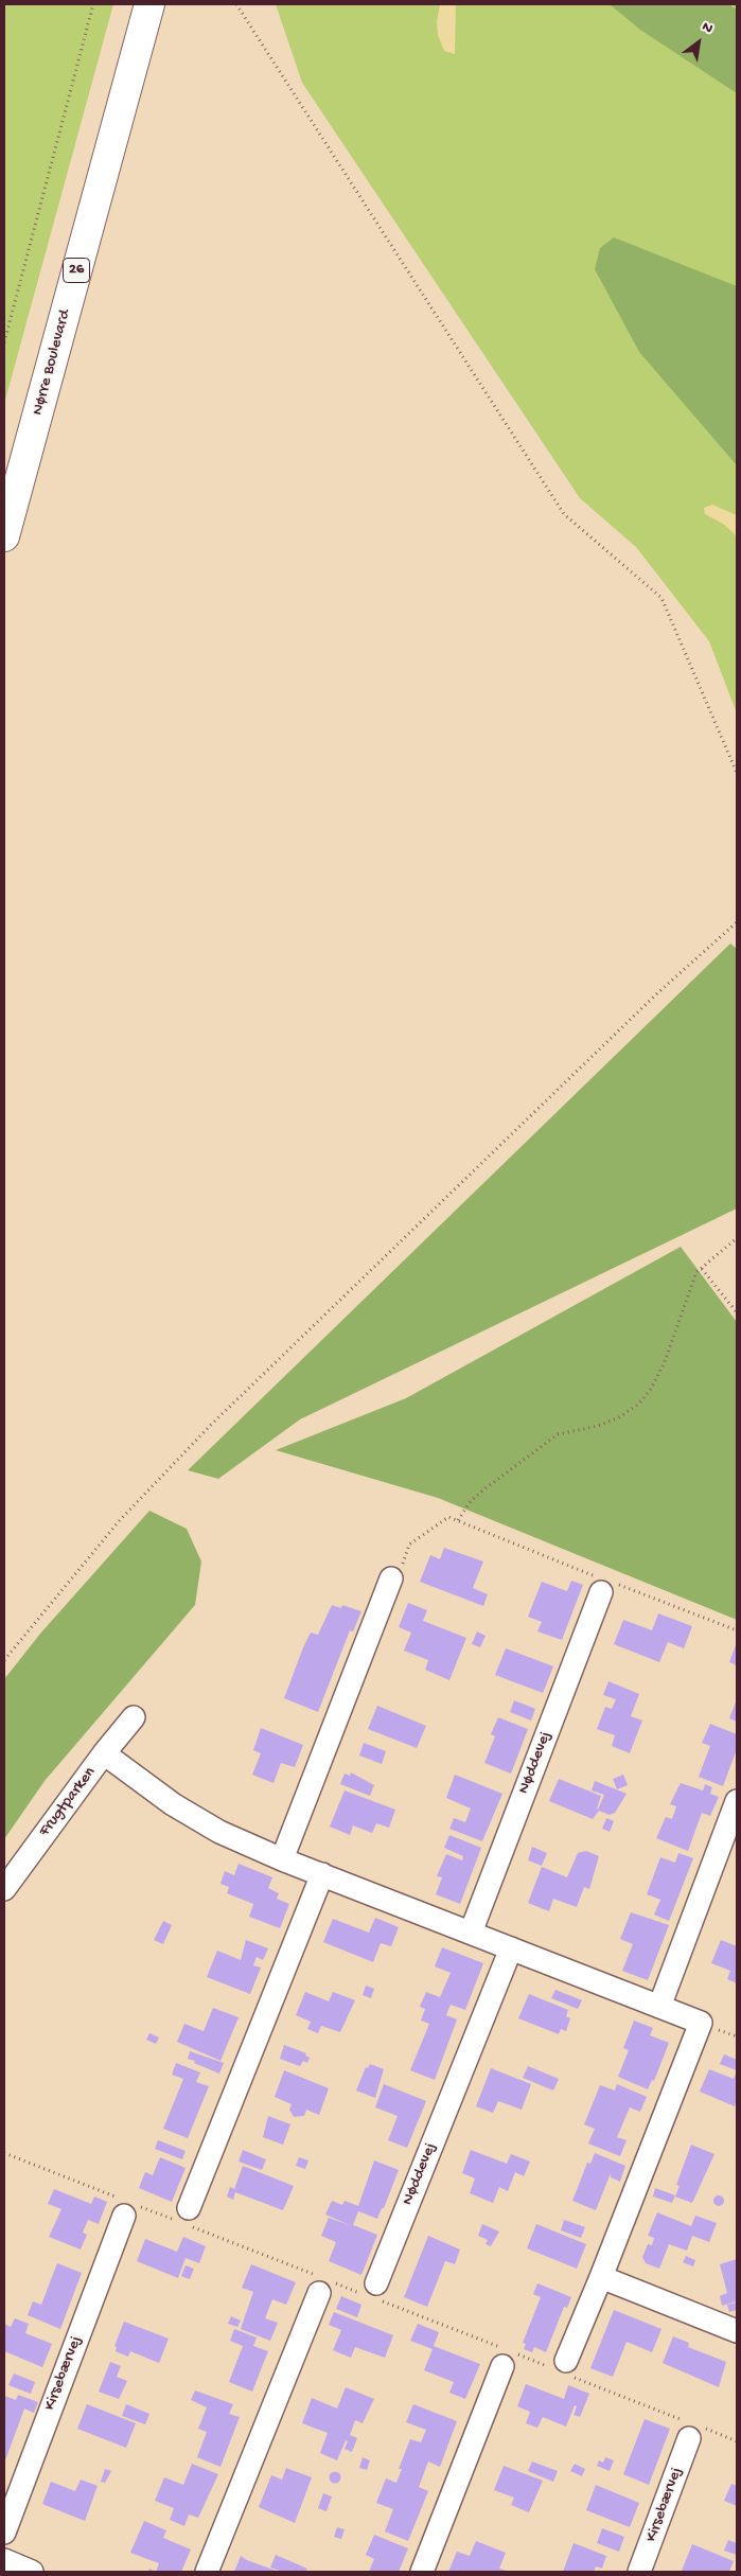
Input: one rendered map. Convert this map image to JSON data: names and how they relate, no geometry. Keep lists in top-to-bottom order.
{
  "streets": {
    "highway": ["26", "Nørre Boulevard"],
    "street": ["Nøddevej", "Frugtparken", "Kirsebærvej"]
  },
  "north": "top right"
}
